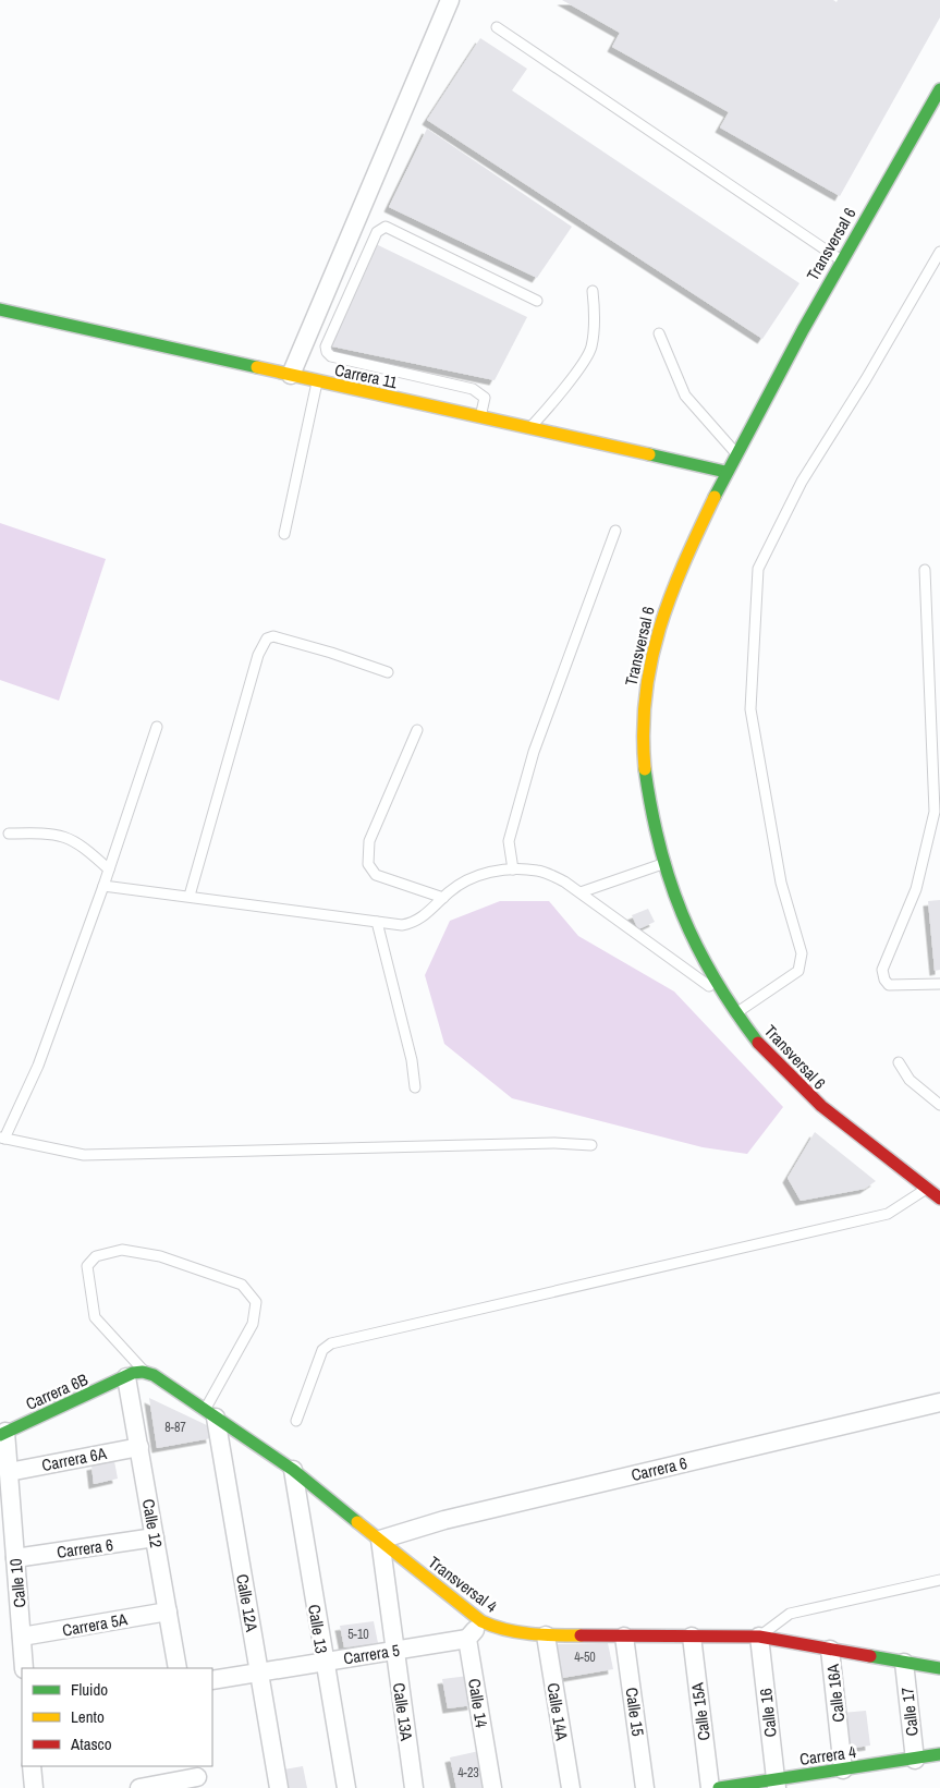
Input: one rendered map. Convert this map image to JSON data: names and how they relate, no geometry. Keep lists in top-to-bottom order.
{
  "streets": {
    "street": [
      "Transversal 6",
      "Carrera 11",
      "Carrera 6B",
      "Carrera 6A",
      "Carrera 6",
      "Calle 12",
      "Calle 10",
      "Transversal 4",
      "Calle 12A",
      "Carrera 5A",
      "Calle 13",
      "Carrera 5",
      "Calle 16A",
      "Calle 14",
      "Calle 13A",
      "Calle 14A",
      "Calle 15",
      "Calle 15A",
      "Calle 17",
      "Calle 16",
      "Carrera 4"
    ]
  },
  "crossings": [
    ["Transversal 6", "Carrera 11"],
    ["Carrera 6B", "Calle 12"],
    ["Carrera 6B", "Calle 10"],
    ["Carrera 6B", "Transversal 4"],
    ["Carrera 6A", "Calle 12"],
    ["Carrera 6A", "Calle 10"],
    ["Carrera 6", "Calle 12"],
    ["Carrera 6", "Calle 10"],
    ["Carrera 6", "Transversal 4"],
    ["Carrera 6", "Calle 13A"],
    ["Calle 12", "Transversal 4"],
    ["Calle 12", "Carrera 5A"],
    ["Calle 10", "Carrera 5A"],
    ["Transversal 4", "Calle 12A"],
    ["Transversal 4", "Calle 13"],
    ["Transversal 4", "Calle 16A"],
    ["Transversal 4", "Calle 13A"],
    ["Transversal 4", "Calle 14A"],
    ["Transversal 4", "Calle 15"],
    ["Transversal 4", "Calle 15A"],
    ["Transversal 4", "Calle 17"],
    ["Transversal 4", "Calle 16"],
    ["Calle 12A", "Carrera 5"],
    ["Calle 13", "Carrera 5"],
    ["Carrera 5", "Calle 14"],
    ["Carrera 5", "Calle 13A"],
    ["Calle 16A", "Carrera 4"],
    ["Calle 17", "Carrera 4"],
    ["Calle 16", "Carrera 4"]
  ],
  "house_numbers": [
    "8-87",
    "5-10",
    "4-50",
    "4-23"
  ],
  "legend": ["Fluido", "Lento", "Atasco"]
}
